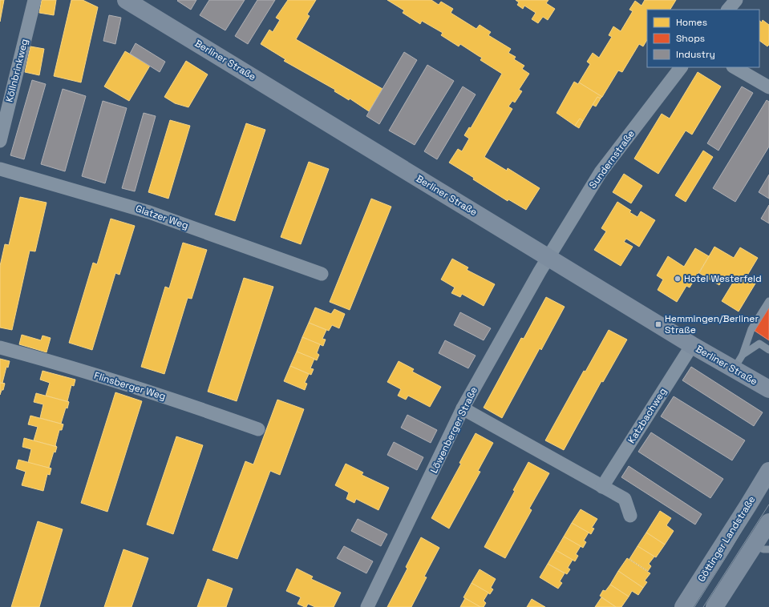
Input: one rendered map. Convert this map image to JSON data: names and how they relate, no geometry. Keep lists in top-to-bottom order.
{
  "streets": {
    "street": [
      "Berliner Straße",
      "Köllnbrinkweg",
      "Sundernstraße",
      "Glatzer Weg",
      "Flinsberger Weg",
      "Katzbachweg",
      "Löwenberger Straße",
      "Göttinger Landstraße"
    ]
  },
  "crossings": [
    ["Berliner Straße", "Sundernstraße"],
    ["Berliner Straße", "Katzbachweg"],
    ["Berliner Straße", "Löwenberger Straße"],
    ["Sundernstraße", "Löwenberger Straße"]
  ],
  "places": {
    "other": ["Hotel Westerfeld"],
    "transit": ["Hemmingen/Berliner Straße"]
  },
  "legend": ["Homes", "Shops", "Industry"]
}
